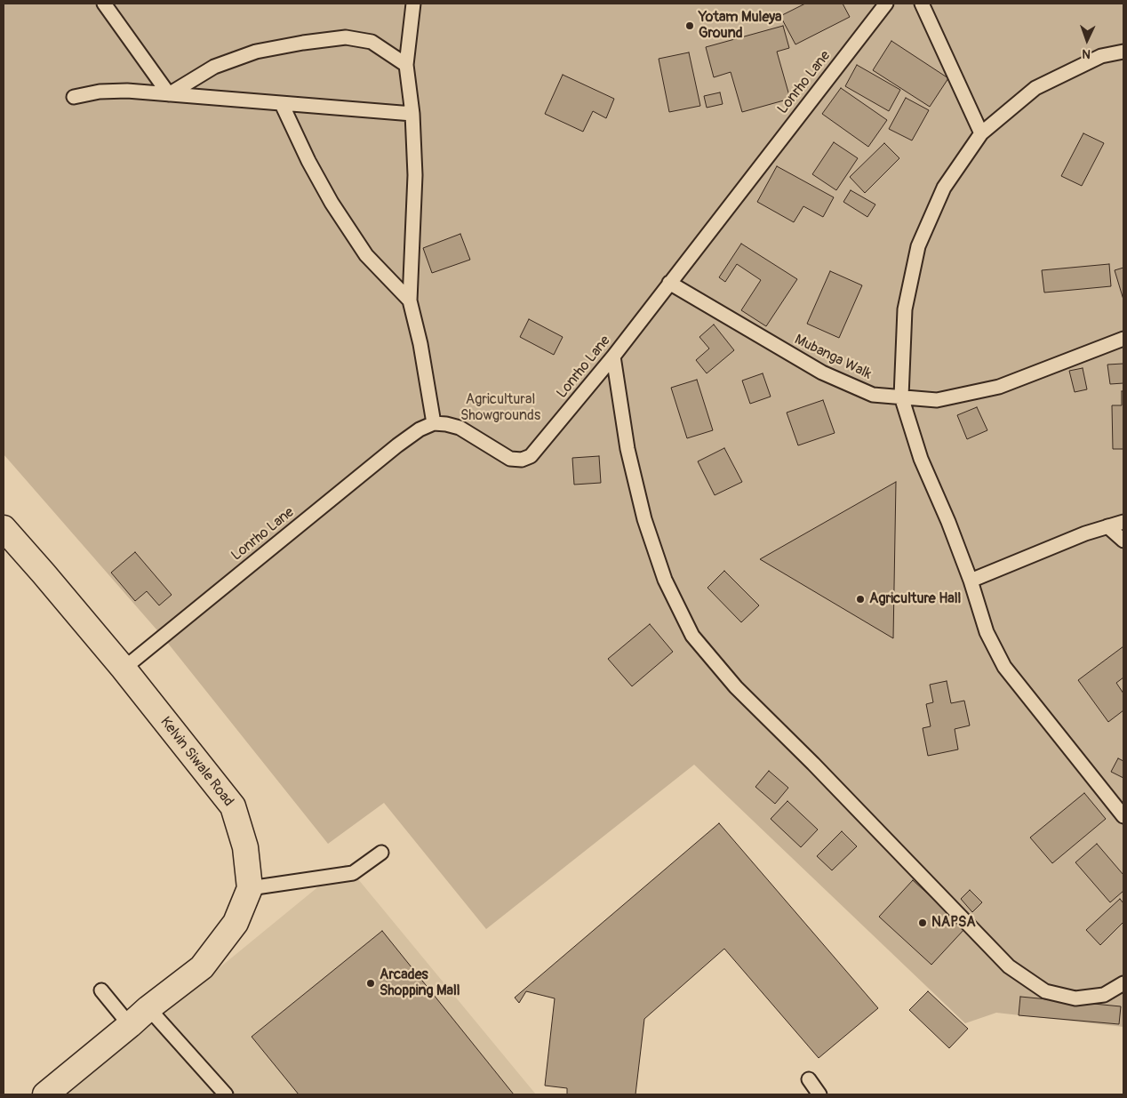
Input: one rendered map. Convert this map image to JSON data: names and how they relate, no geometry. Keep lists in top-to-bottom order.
{
  "streets": {
    "street": ["Kelvin Siwale Road"],
    "lane": ["Lonrho Lane", "Mubanga Walk"]
  },
  "crossings": [
    ["Lonrho Lane", "Mubanga Walk"],
    ["Lonrho Lane", "Kelvin Siwale Road"]
  ],
  "parks": ["Agricultural Showgrounds"],
  "places": [
    "Yotam Muleya Ground",
    "Agriculture Hall",
    "NAPSA",
    "Arcades Shopping Mall"
  ],
  "north": "bottom"
}
